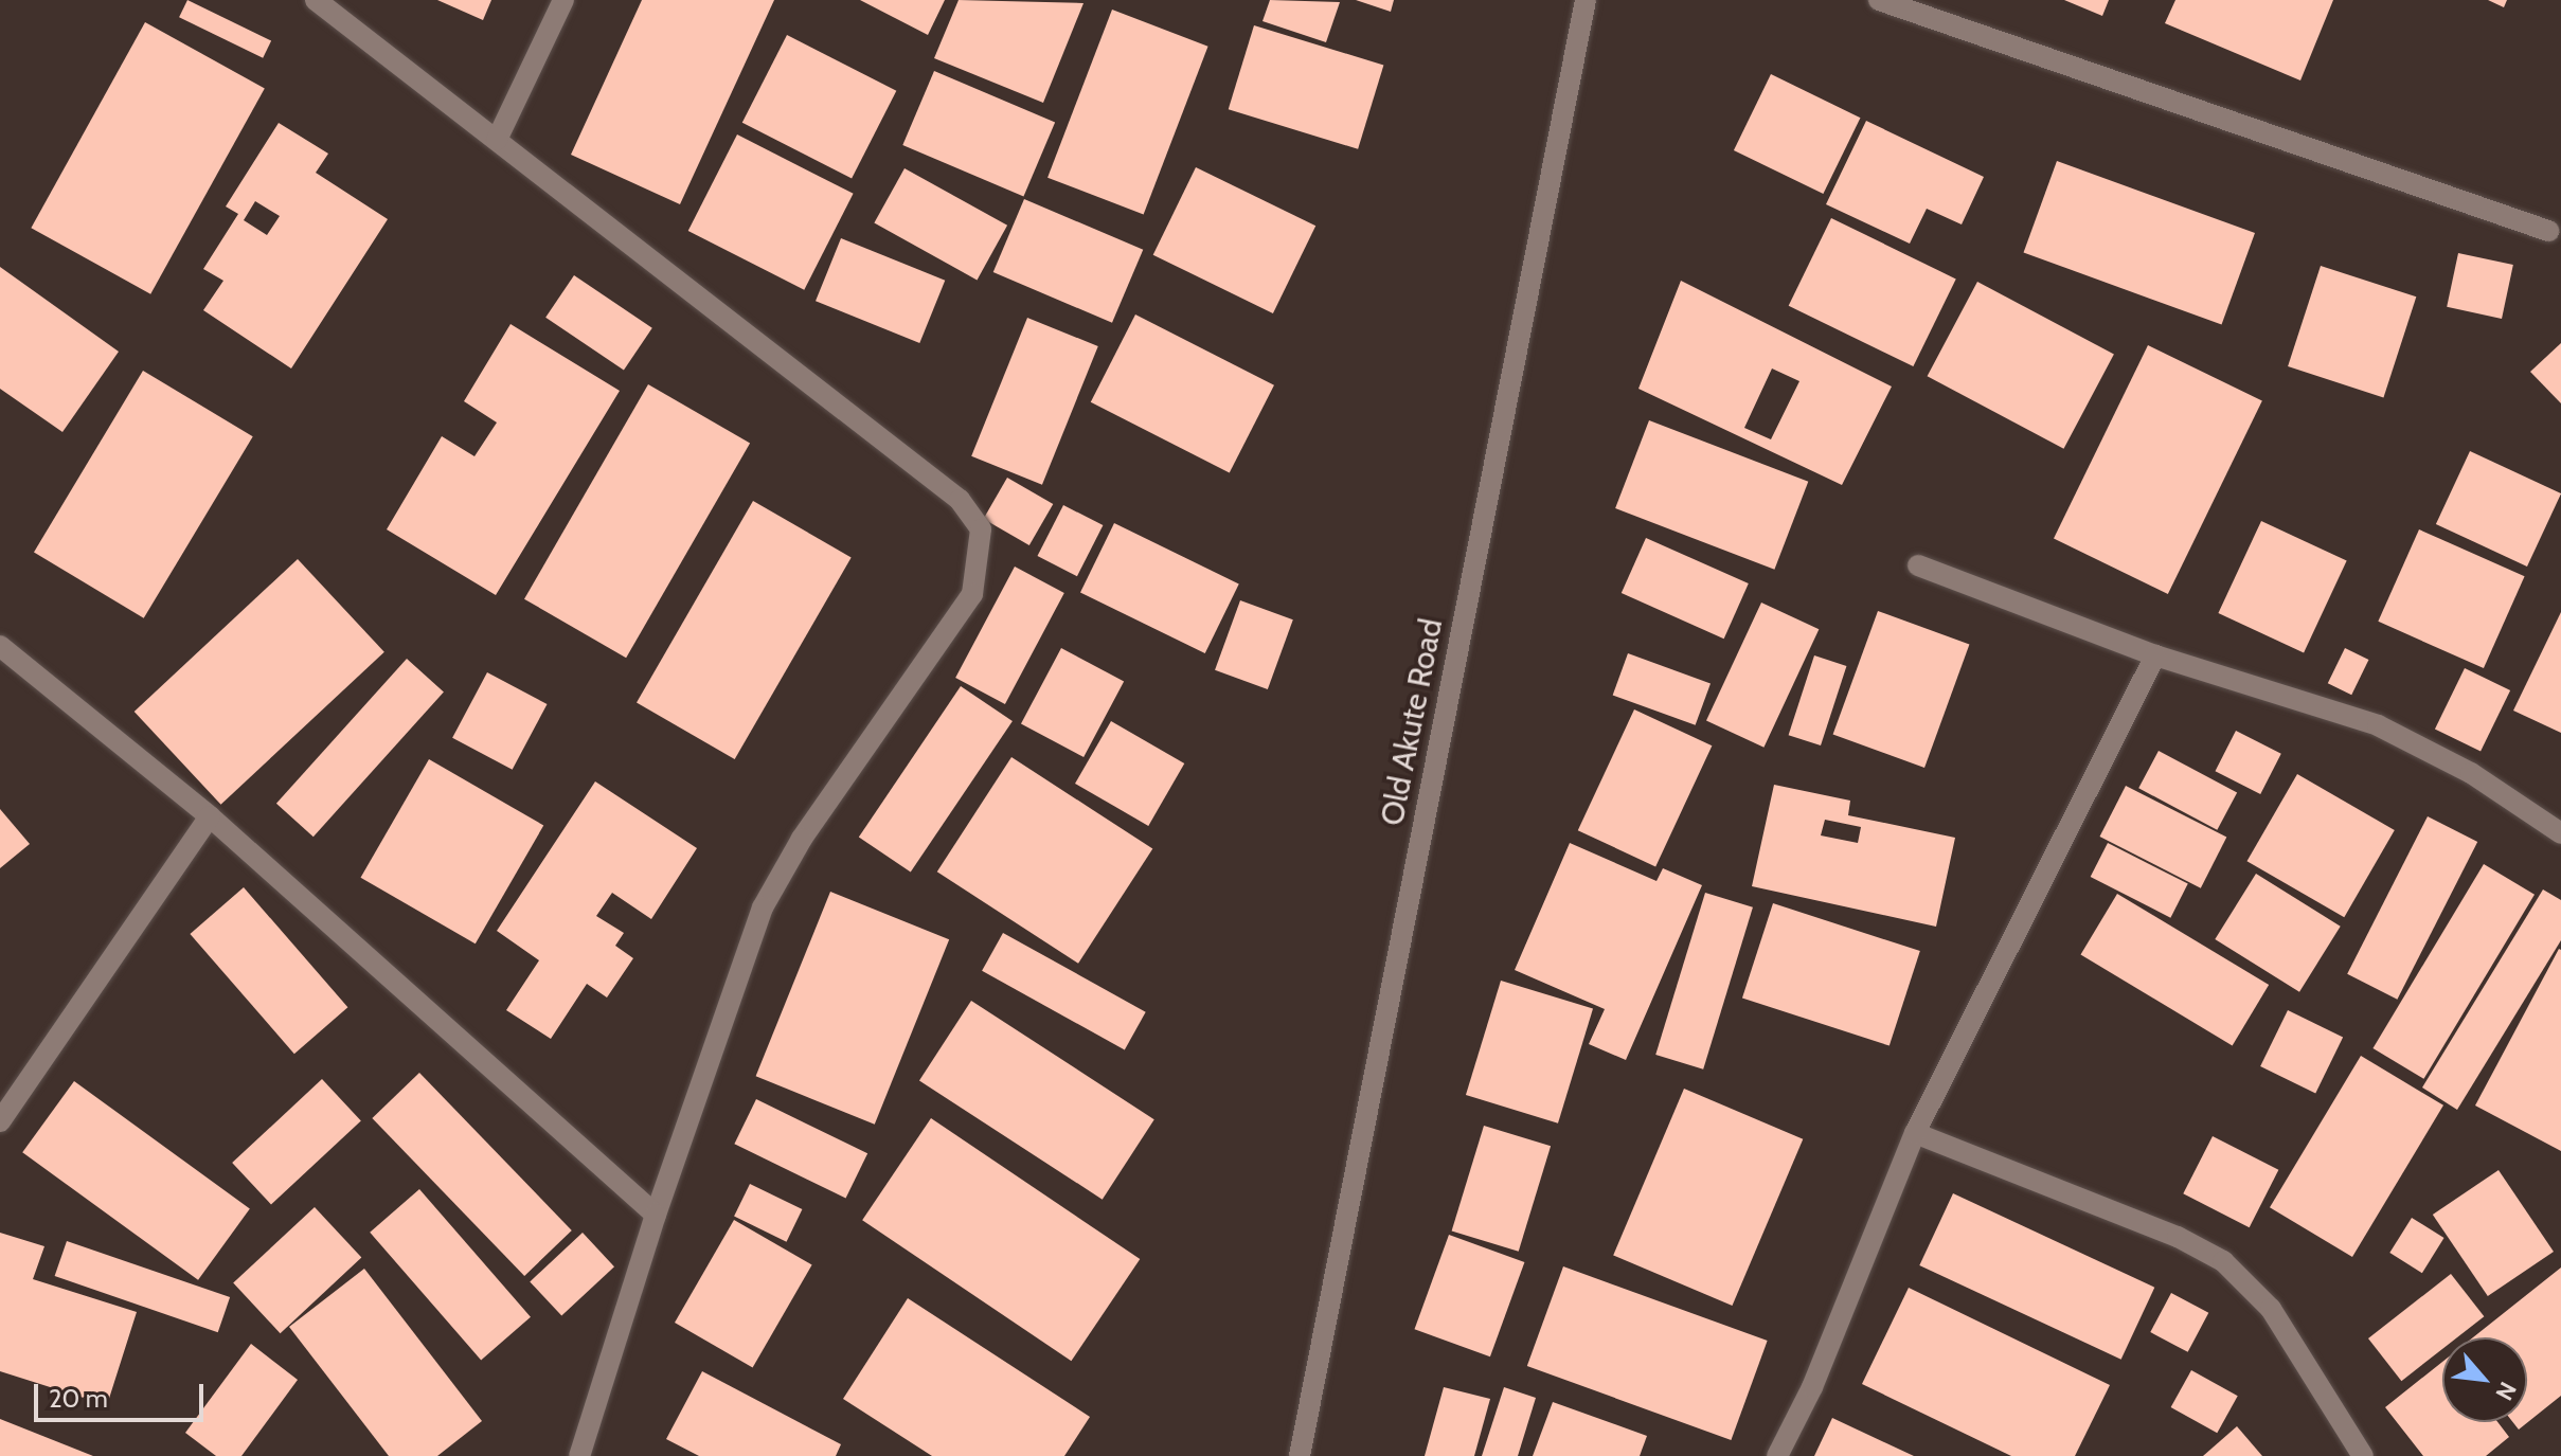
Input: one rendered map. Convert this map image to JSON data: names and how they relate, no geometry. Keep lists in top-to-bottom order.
{
  "streets": {
    "street": ["Old Akute Road"]
  },
  "scale_bar": "20 m",
  "north": "bottom right"
}
